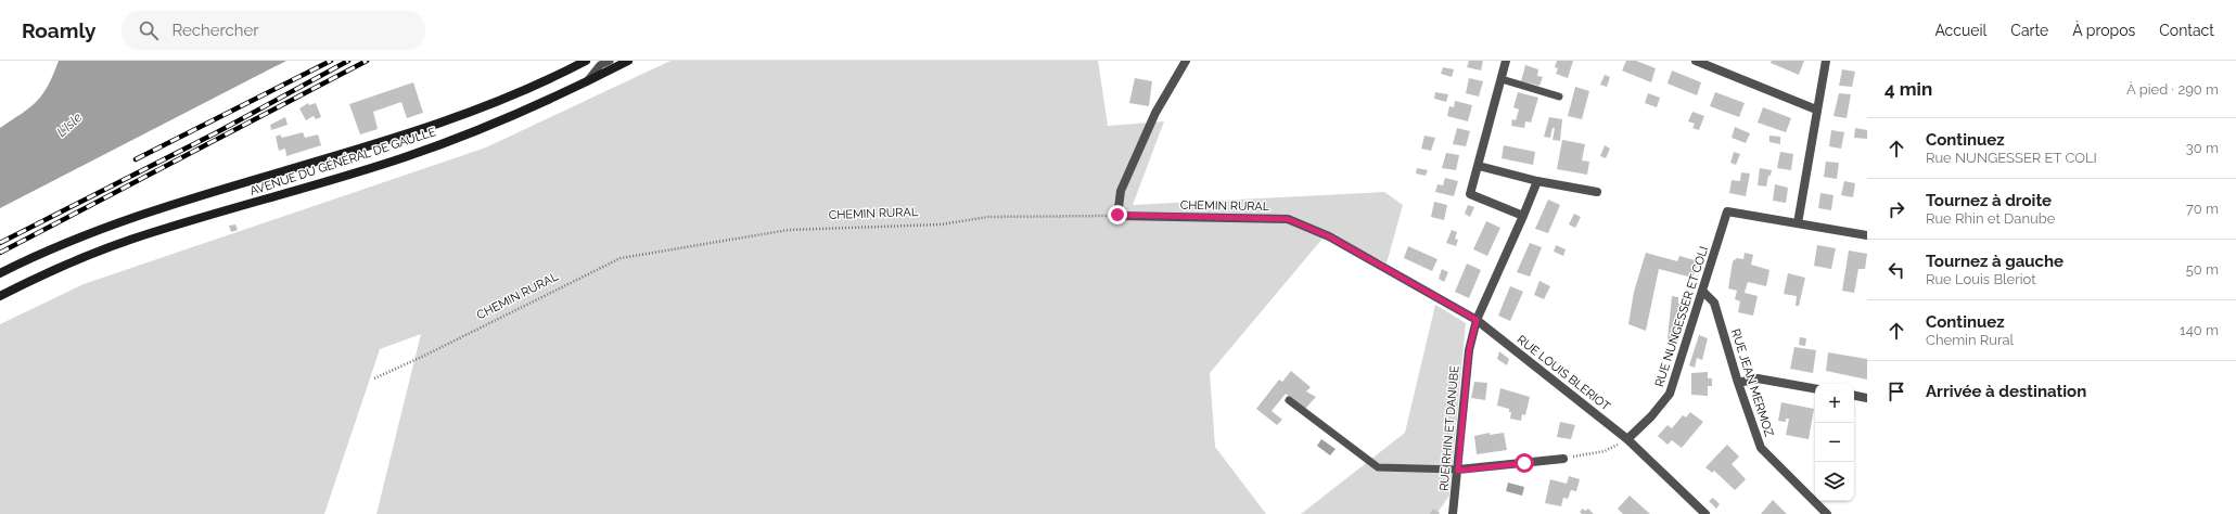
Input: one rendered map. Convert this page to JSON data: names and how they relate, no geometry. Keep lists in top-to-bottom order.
{
  "streets": {
    "main road": ["AVENUE DU GÉNÉRAL DE GAULLE"],
    "street": [
      "CHEMIN RURAL",
      "RUE NUNGESSER ET COLI",
      "RUE LOUIS BLERIOT",
      "RUE JEAN MERMOZ",
      "RUE RHIN ET DANUBE"
    ]
  },
  "crossings": [
    ["CHEMIN RURAL", "RUE LOUIS BLERIOT"],
    ["RUE NUNGESSER ET COLI", "RUE LOUIS BLERIOT"],
    ["RUE NUNGESSER ET COLI", "RUE JEAN MERMOZ"],
    ["RUE LOUIS BLERIOT", "RUE RHIN ET DANUBE"]
  ],
  "water": ["L'Isle"],
  "page": {
    "header": "Roamly",
    "search": "Rechercher",
    "nav": [
      "Accueil",
      "Carte",
      "À propos",
      "Contact"
    ],
    "heading": ["4 min", "À pied · 290 m"],
    "list": [
      ["Continuez", "Rue NUNGESSER ET COLI", "30 m"],
      ["Tournez à droite", "Rue Rhin et Danube", "70 m"],
      ["Tournez à gauche", "Rue Louis Bleriot", "50 m"],
      ["Continuez", "Chemin Rural", "140 m"],
      "Arrivée à destination"
    ],
    "map_buttons": ["+", "−"]
  }
}
